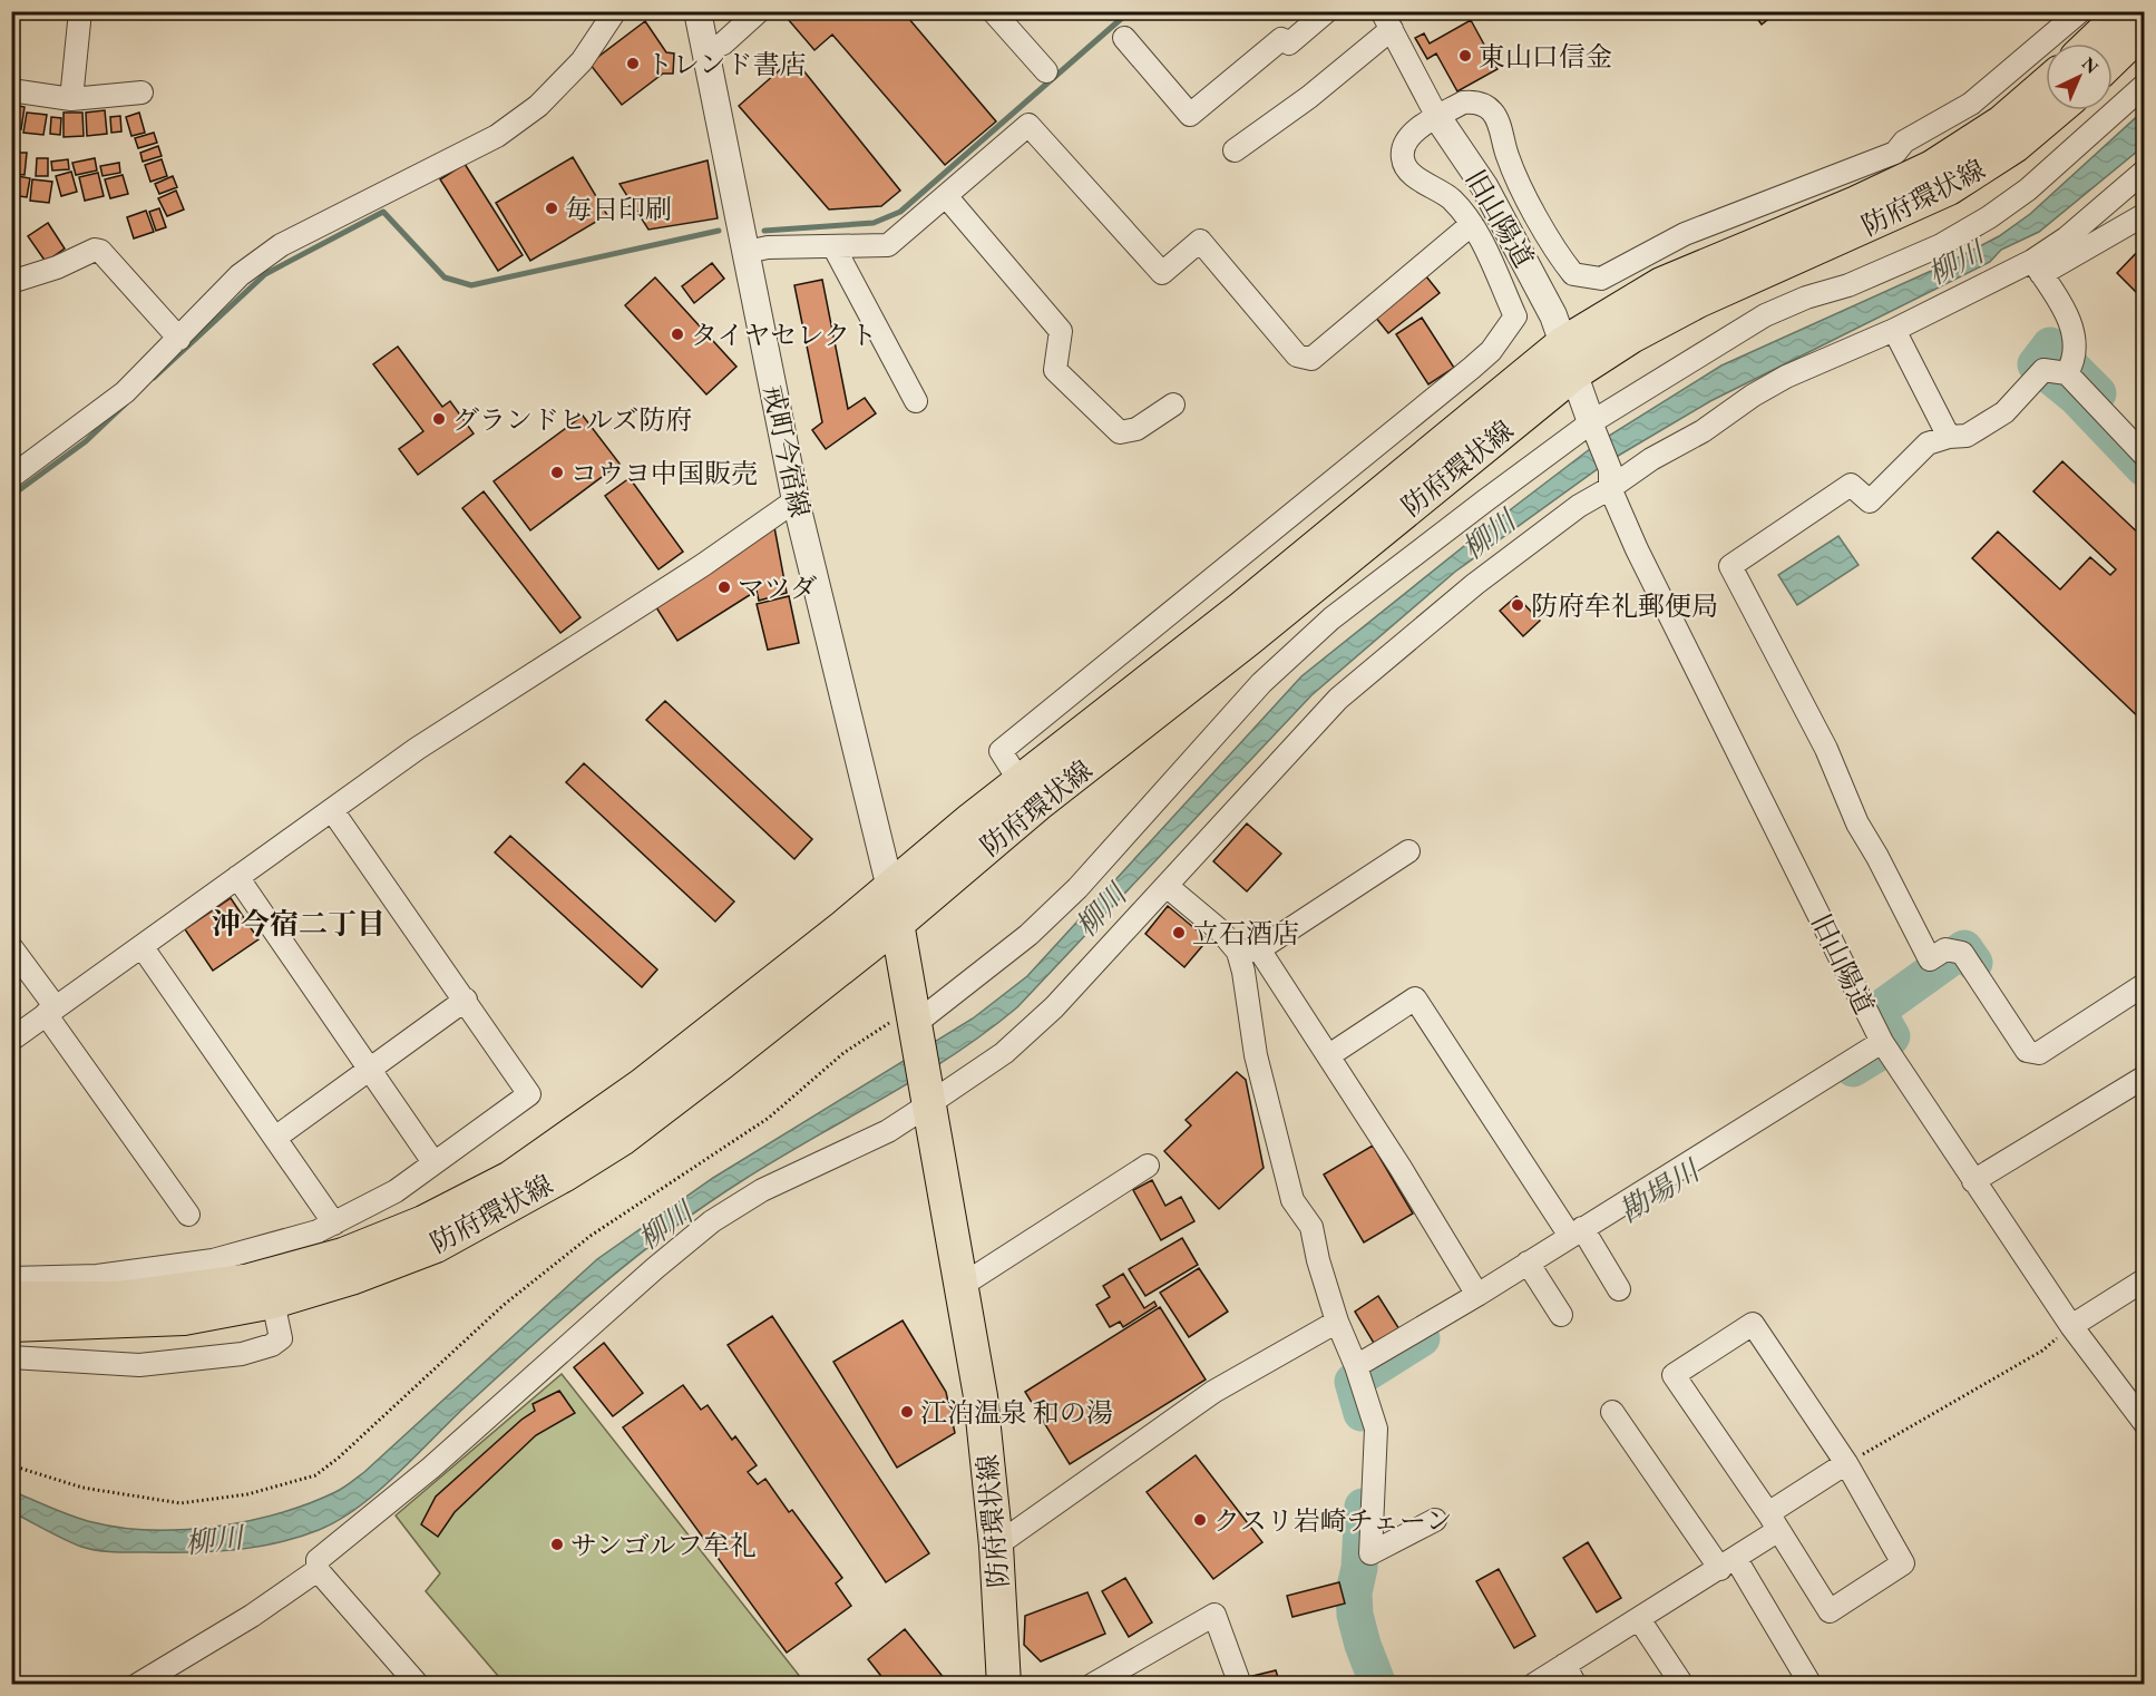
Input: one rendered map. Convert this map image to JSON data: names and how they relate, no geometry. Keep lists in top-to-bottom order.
{
  "streets": {
    "main road": ["防府環状線"],
    "street": ["旧山陽道", "戒町今宿線"]
  },
  "crossings": [
    ["防府環状線", "旧山陽道"],
    ["防府環状線", "戒町今宿線"]
  ],
  "districts": ["沖今宿二丁目"],
  "water": ["柳川", "勘場川"],
  "places": [
    "東山口信金",
    "トレンド書店",
    "毎日印刷",
    "タイヤセレクト",
    "グランドヒルズ防府",
    "コウヨ中国販売",
    "マツダ",
    "防府牟礼郵便局",
    "立石酒店",
    "江泊温泉 和の湯",
    "クスリ岩崎チェーン",
    "サンゴルフ牟礼"
  ],
  "north": "top right"
}
